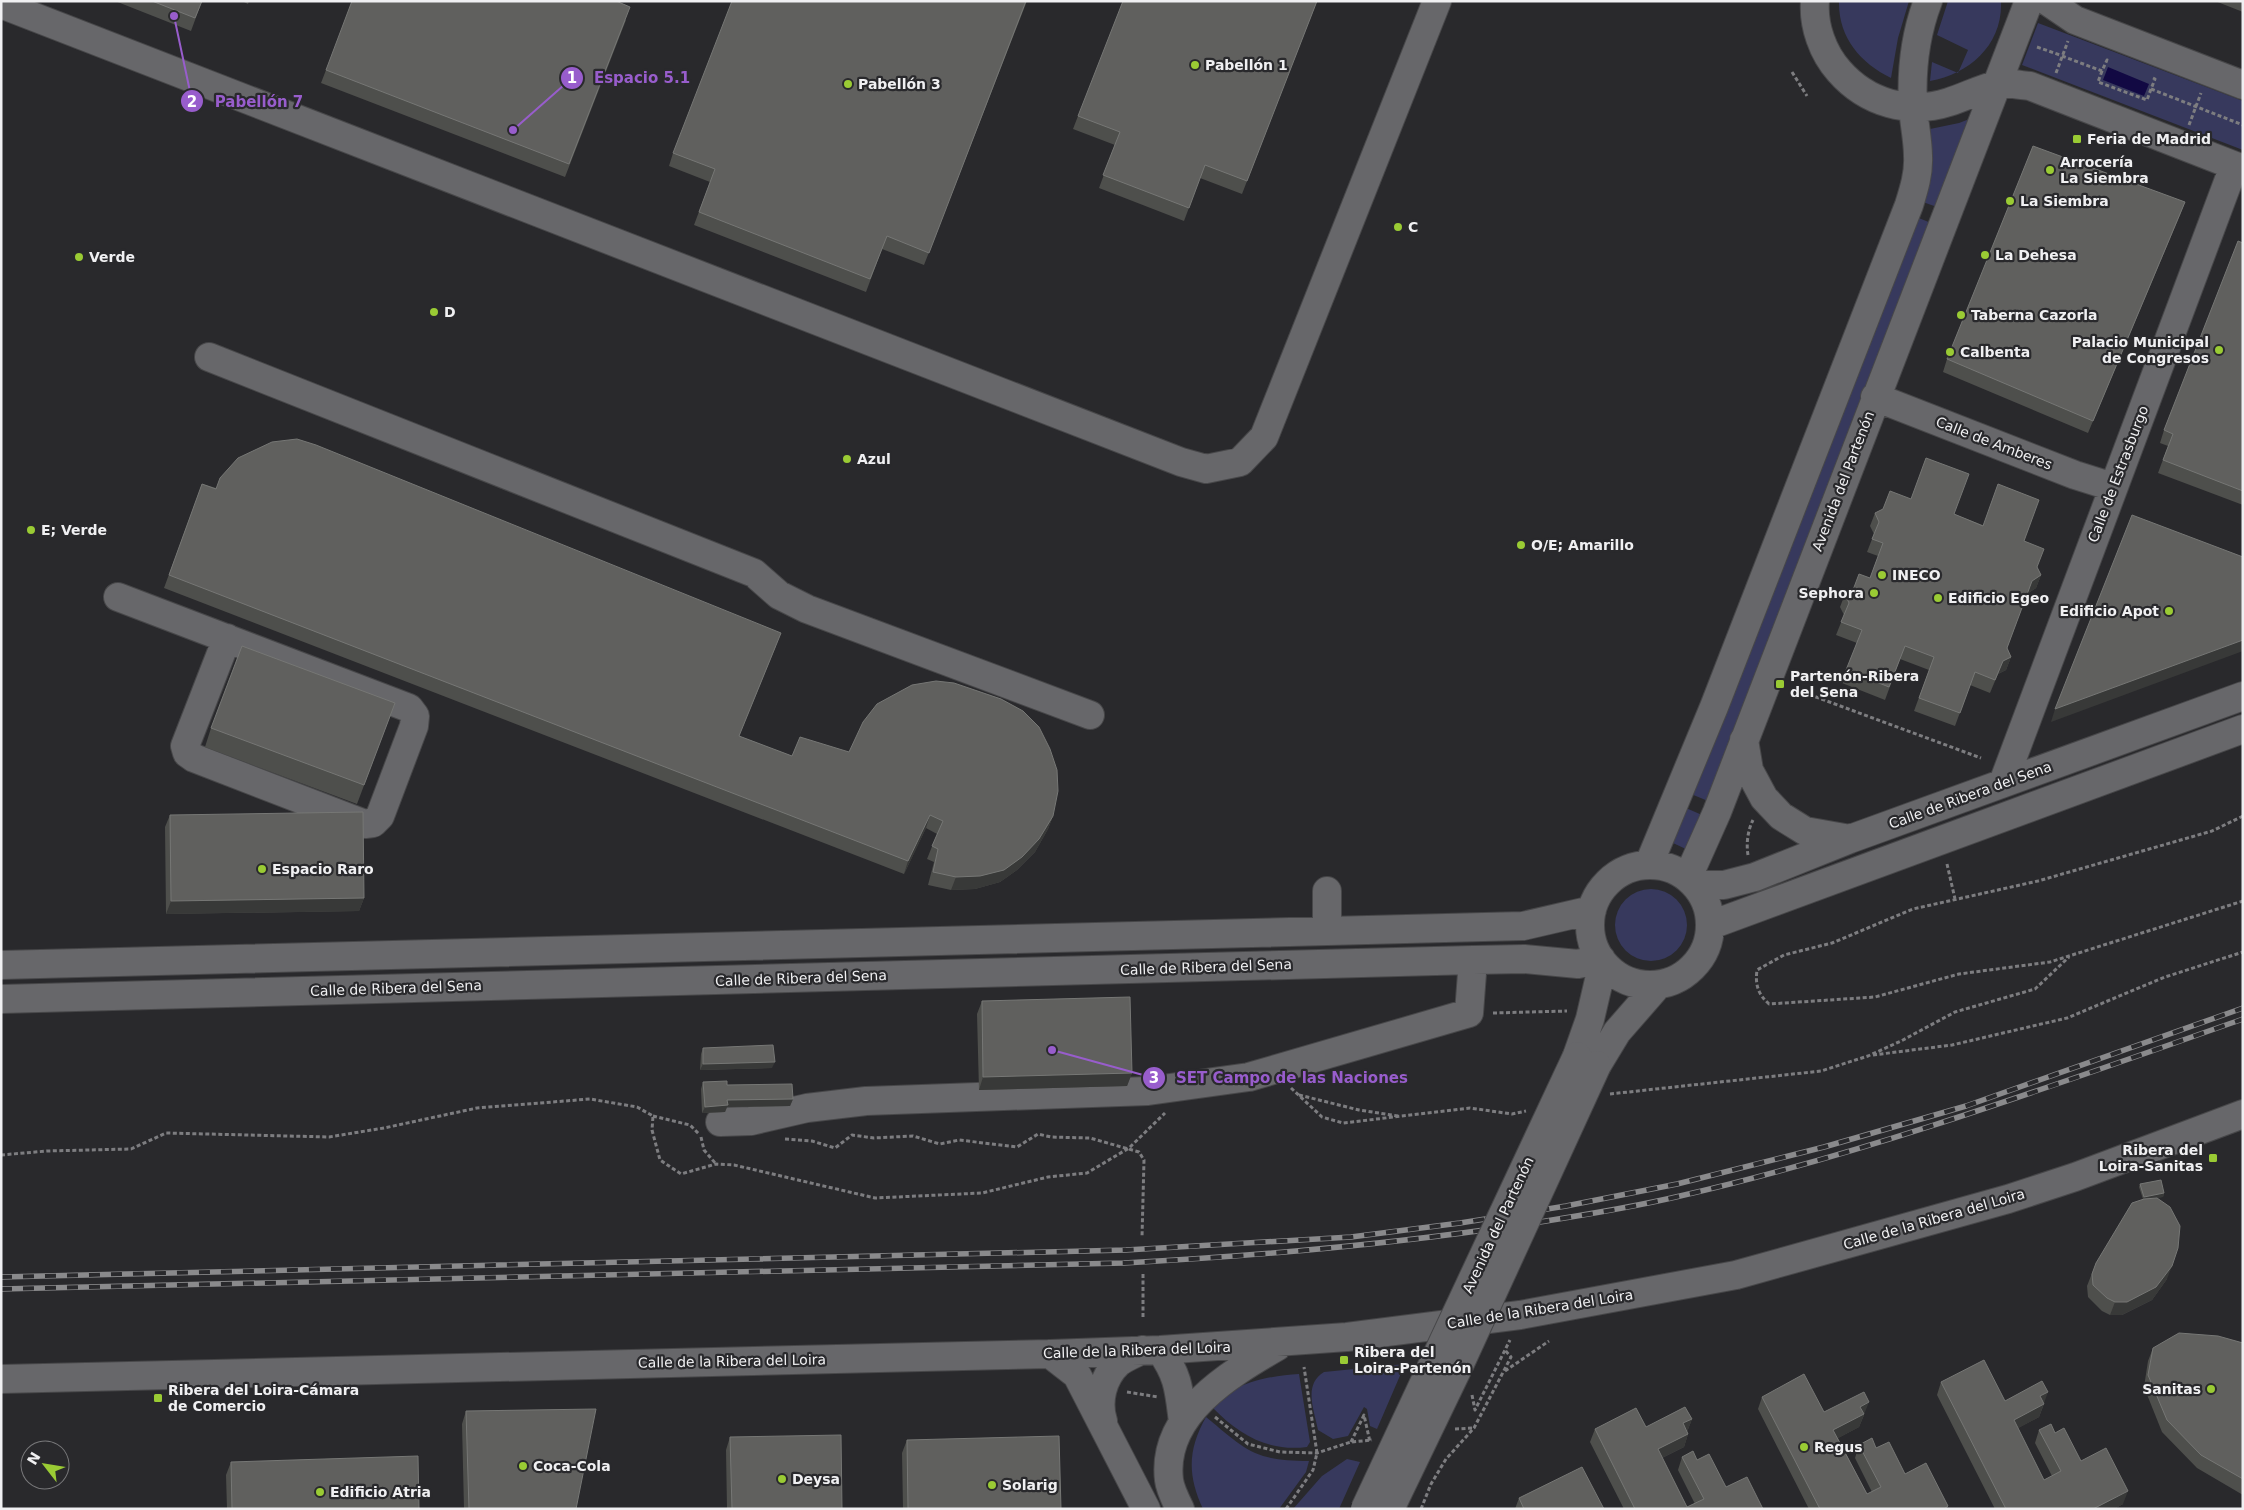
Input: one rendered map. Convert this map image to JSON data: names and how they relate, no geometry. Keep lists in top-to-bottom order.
{
  "streets": {
    "street": [
      "Calle de Amberes",
      "Calle de Estrasburgo",
      "Avenida del Partenón",
      "Calle de Ribera del Sena",
      "Calle de la Ribera del Loira"
    ]
  },
  "crossings": [
    ["Calle de Amberes", "Calle de Estrasburgo"],
    ["Calle de Amberes", "Avenida del Partenón"],
    ["Calle de Estrasburgo", "Calle de Ribera del Sena"],
    ["Avenida del Partenón", "Calle de Ribera del Sena"]
  ],
  "places": {
    "other": [
      "Pabellón 7",
      "Pabellón 1",
      "Pabellón 3",
      "Espacio 5.1",
      "Arrocería La Siembra",
      "La Siembra",
      "C",
      "La Dehesa",
      "Verde",
      "D",
      "Taberna Cazorla",
      "Palacio Municipal de Congresos",
      "Calbenta",
      "Azul",
      "E; Verde",
      "O/E; Amarillo",
      "INECO",
      "Sephora",
      "Edificio Egeo",
      "Edificio Apot",
      "Espacio Raro",
      "SET Campo de las Naciones",
      "Sanitas",
      "Regus",
      "Coca-Cola",
      "Deysa",
      "Solarig",
      "Edificio Atria"
    ],
    "transit": [
      "Feria de Madrid",
      "Partenón-Ribera del Sena",
      "Ribera del Loira-Sanitas",
      "Ribera del Loira-Partenón",
      "Ribera del Loira-Cámara de Comercio"
    ]
  },
  "north": "top left"
}
